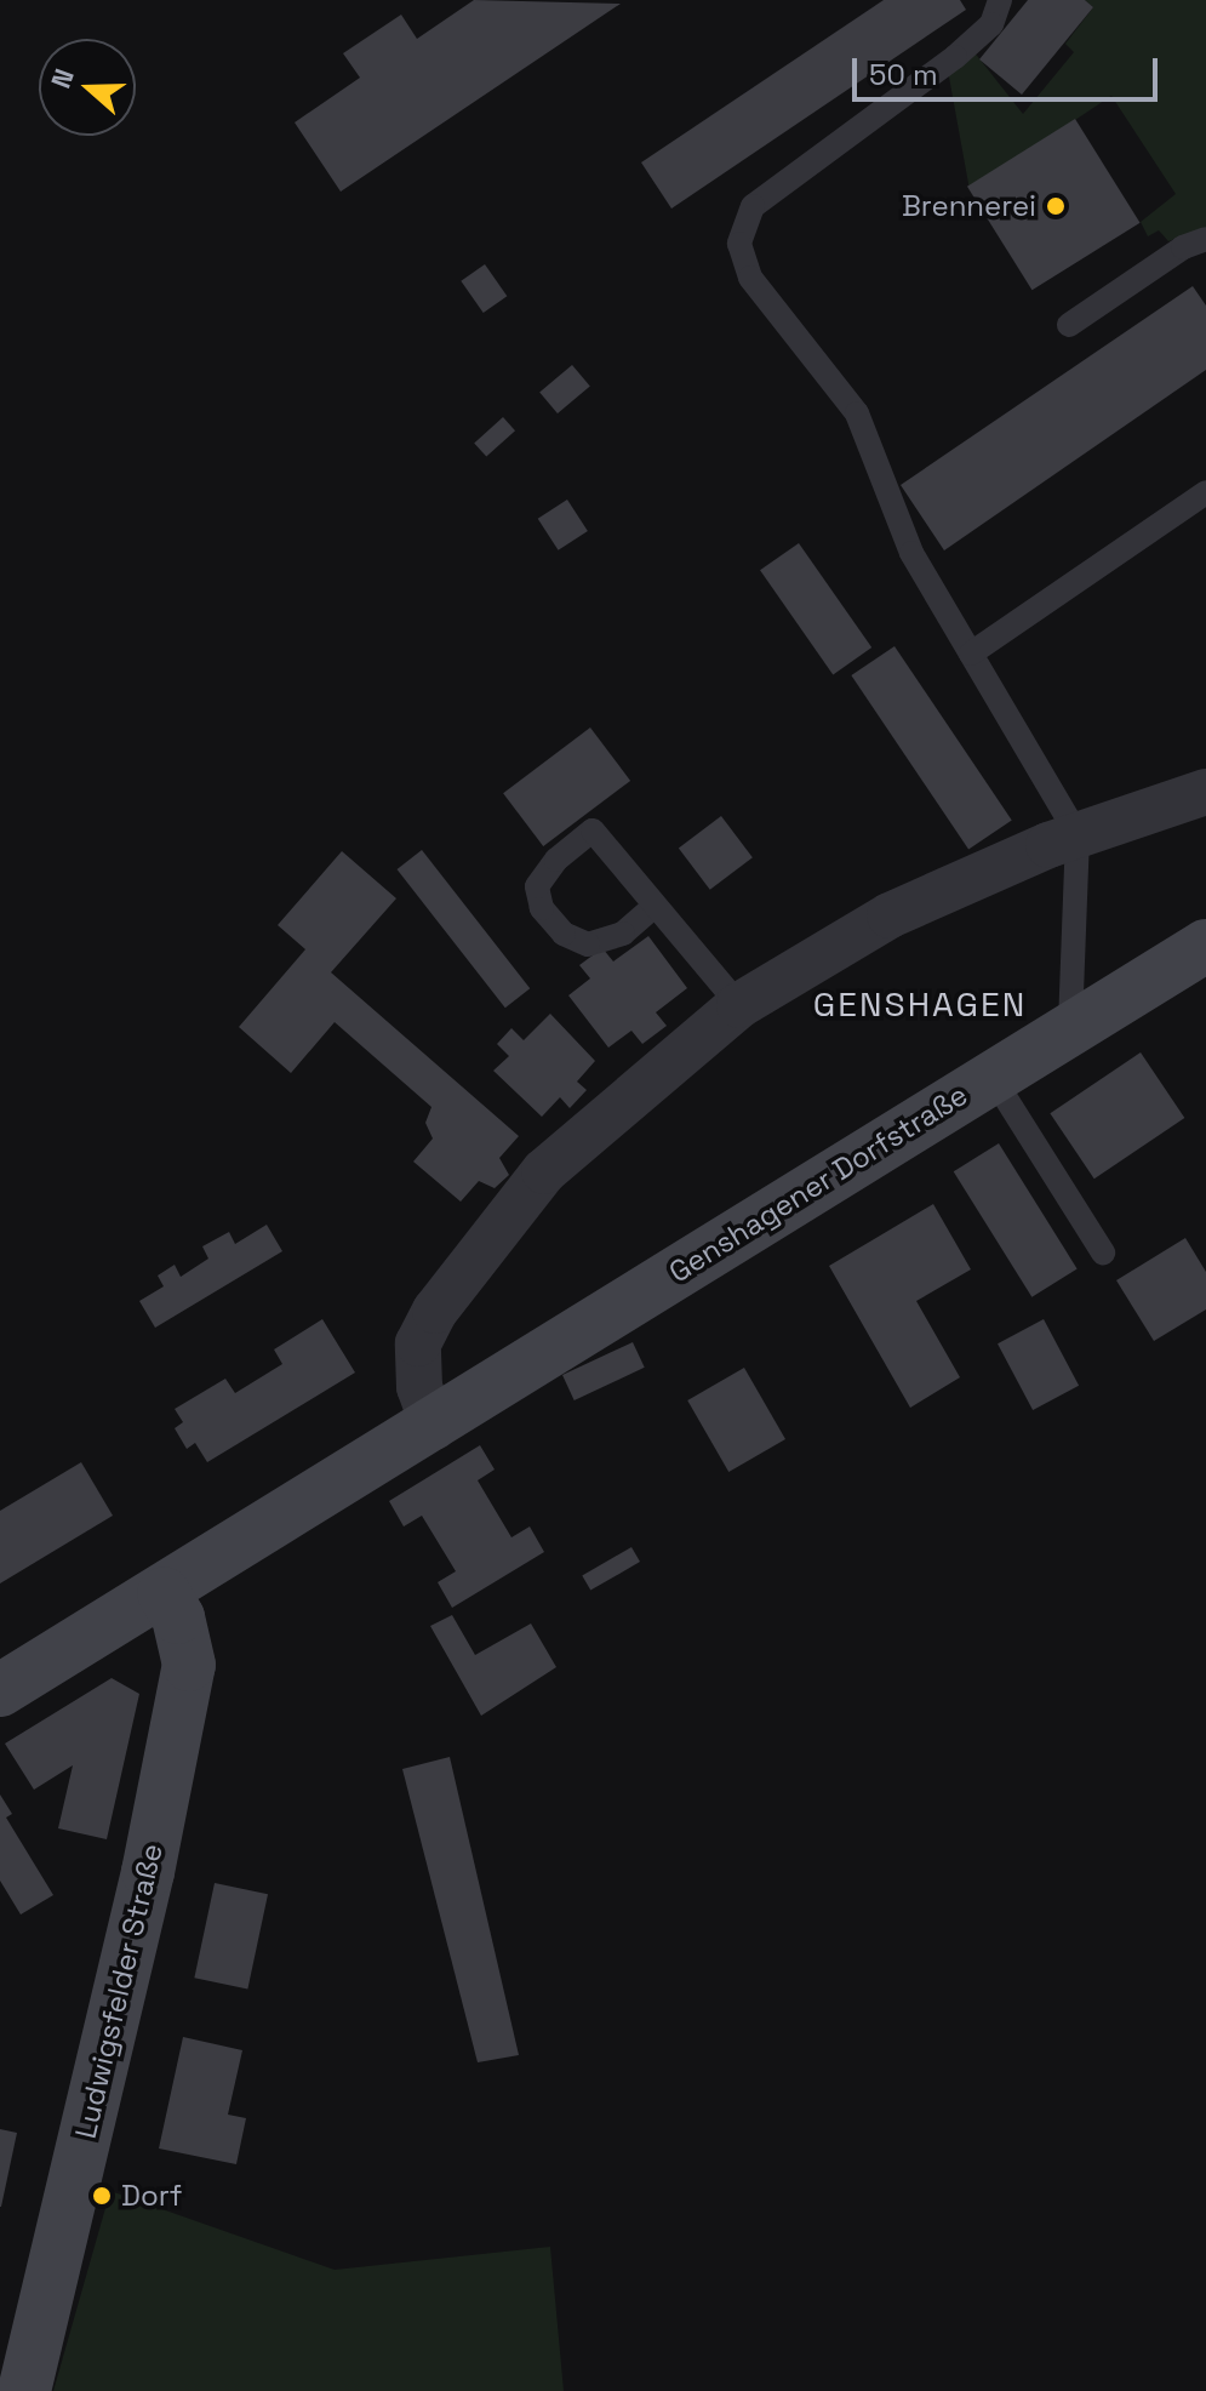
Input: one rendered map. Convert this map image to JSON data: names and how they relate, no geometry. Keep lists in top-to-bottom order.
{
  "streets": {
    "street": ["Genshagener Dorfstraße", "Ludwigsfelder Straße"]
  },
  "crossings": [
    ["Genshagener Dorfstraße", "Ludwigsfelder Straße"]
  ],
  "districts": ["GENSHAGEN"],
  "places": ["Brennerei", "Dorf"],
  "scale_bar": "50 m",
  "north": "left"
}
